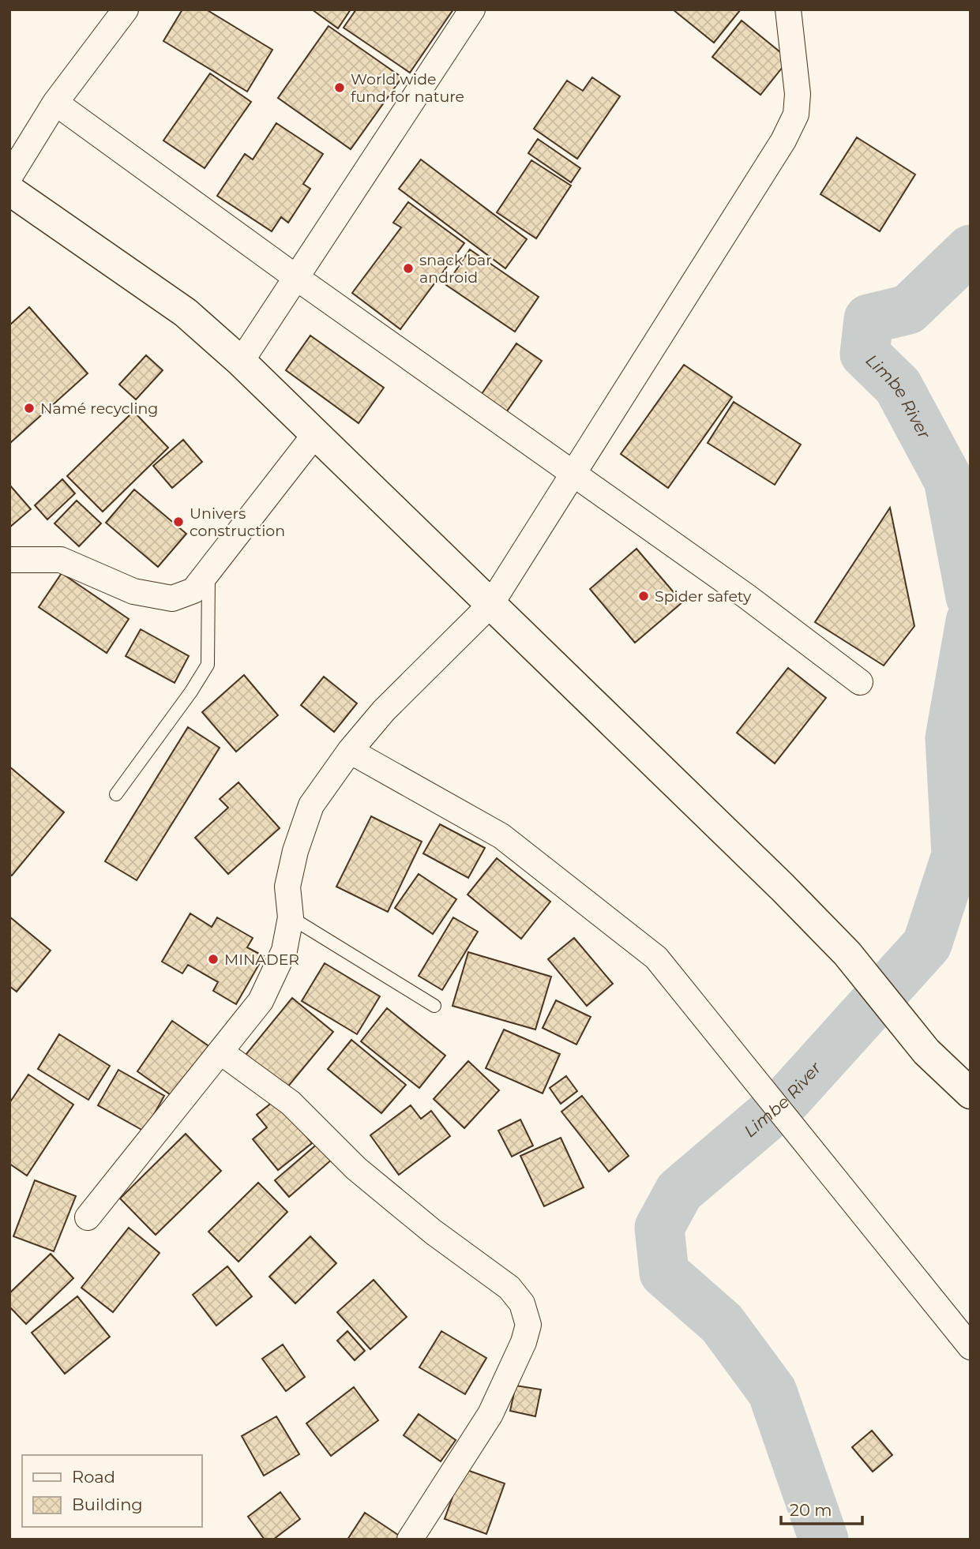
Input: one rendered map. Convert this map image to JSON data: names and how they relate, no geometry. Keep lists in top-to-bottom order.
{
  "water": ["Limbe River"],
  "places": [
    "World wide fund for nature",
    "snack bar android",
    "Namé recycling",
    "Univers construction",
    "Spider safety",
    "MINADER"
  ],
  "legend": ["Road", "Building"],
  "scale_bar": "20 m"
}
